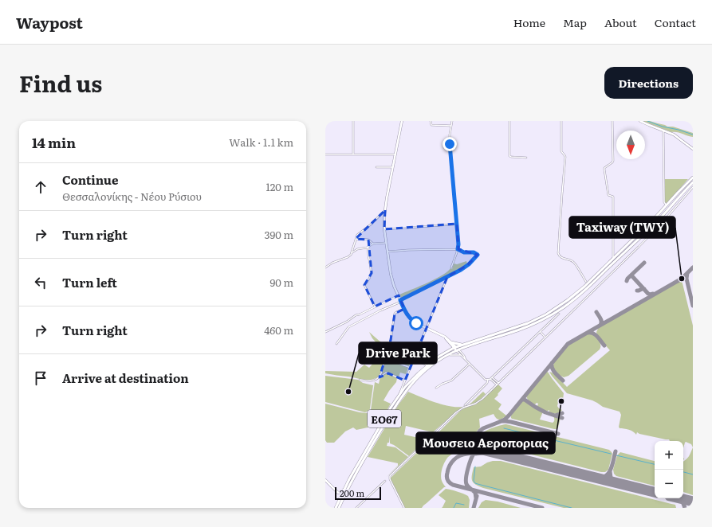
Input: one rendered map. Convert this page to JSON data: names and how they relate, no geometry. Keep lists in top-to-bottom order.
{
  "streets": {
    "main road": ["ΕΟ67"]
  },
  "places": ["Taxiway (TWY)", "Drive Park", "Μουσειο Αεροποριας"],
  "scale_bar": "200 m",
  "north": "bottom",
  "page": {
    "header": "Waypost",
    "nav": [
      "Home",
      "Map",
      "About",
      "Contact"
    ],
    "title": "Find us",
    "buttons": "Directions",
    "heading": ["14 min", "Walk · 1.1 km"],
    "list": [
      ["Continue", "Θεσσαλονίκης - Νέου Ρύσιου", "120 m"],
      ["Turn right", "390 m"],
      ["Turn left", "90 m"],
      ["Turn right", "460 m"],
      "Arrive at destination"
    ],
    "map_buttons": ["+", "−"],
    "scale": "200 m"
  }
}
